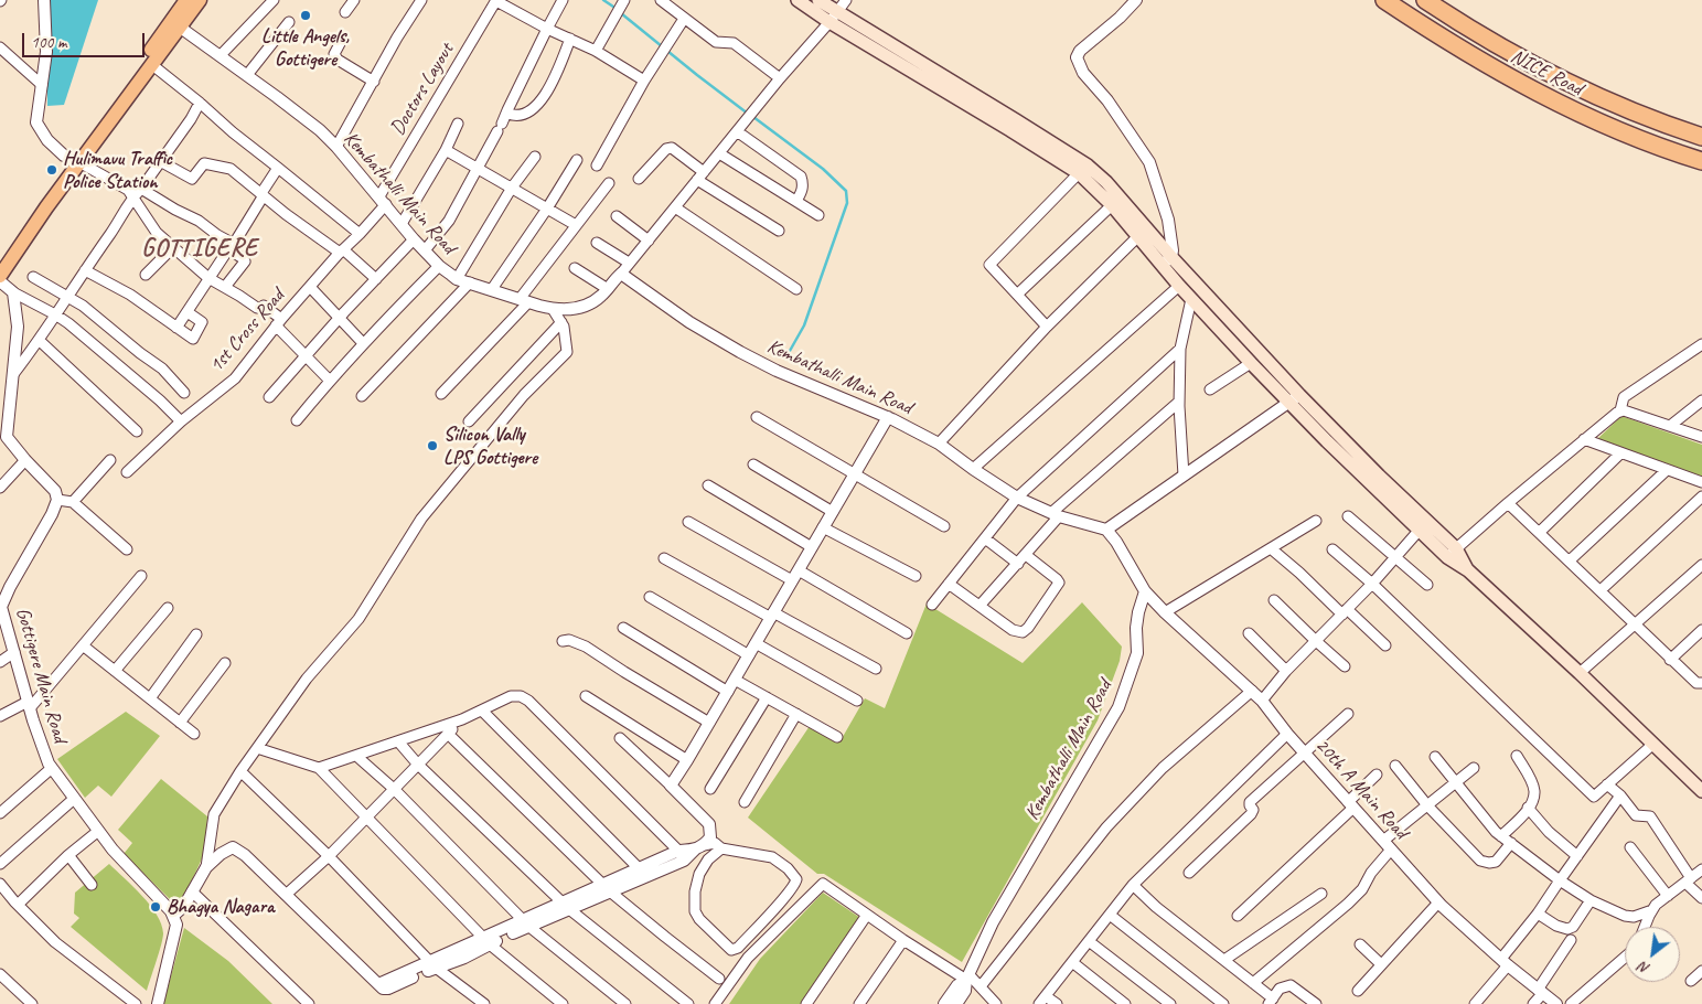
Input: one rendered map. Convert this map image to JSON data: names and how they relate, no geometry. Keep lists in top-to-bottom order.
{
  "streets": {
    "highway": ["NICE Road"],
    "street": [
      "Doctors Layout",
      "Kembathalli Main Road",
      "1st Cross Road",
      "Gottigere Main Road",
      "20th A Main Road"
    ]
  },
  "crossings": [
    ["Doctors Layout", "Kembathalli Main Road"],
    ["Doctors Layout", "1st Cross Road"],
    ["Kembathalli Main Road", "1st Cross Road"],
    ["Kembathalli Main Road", "20th A Main Road"]
  ],
  "districts": ["GOTTIGERE"],
  "places": [
    "Little Angels, Gottigere",
    "Hulimavu Traffic Police Station",
    "Silicon Vally LPS Gottigere",
    "Bhagya Nagara"
  ],
  "scale_bar": "100 m",
  "north": "bottom left"
}
